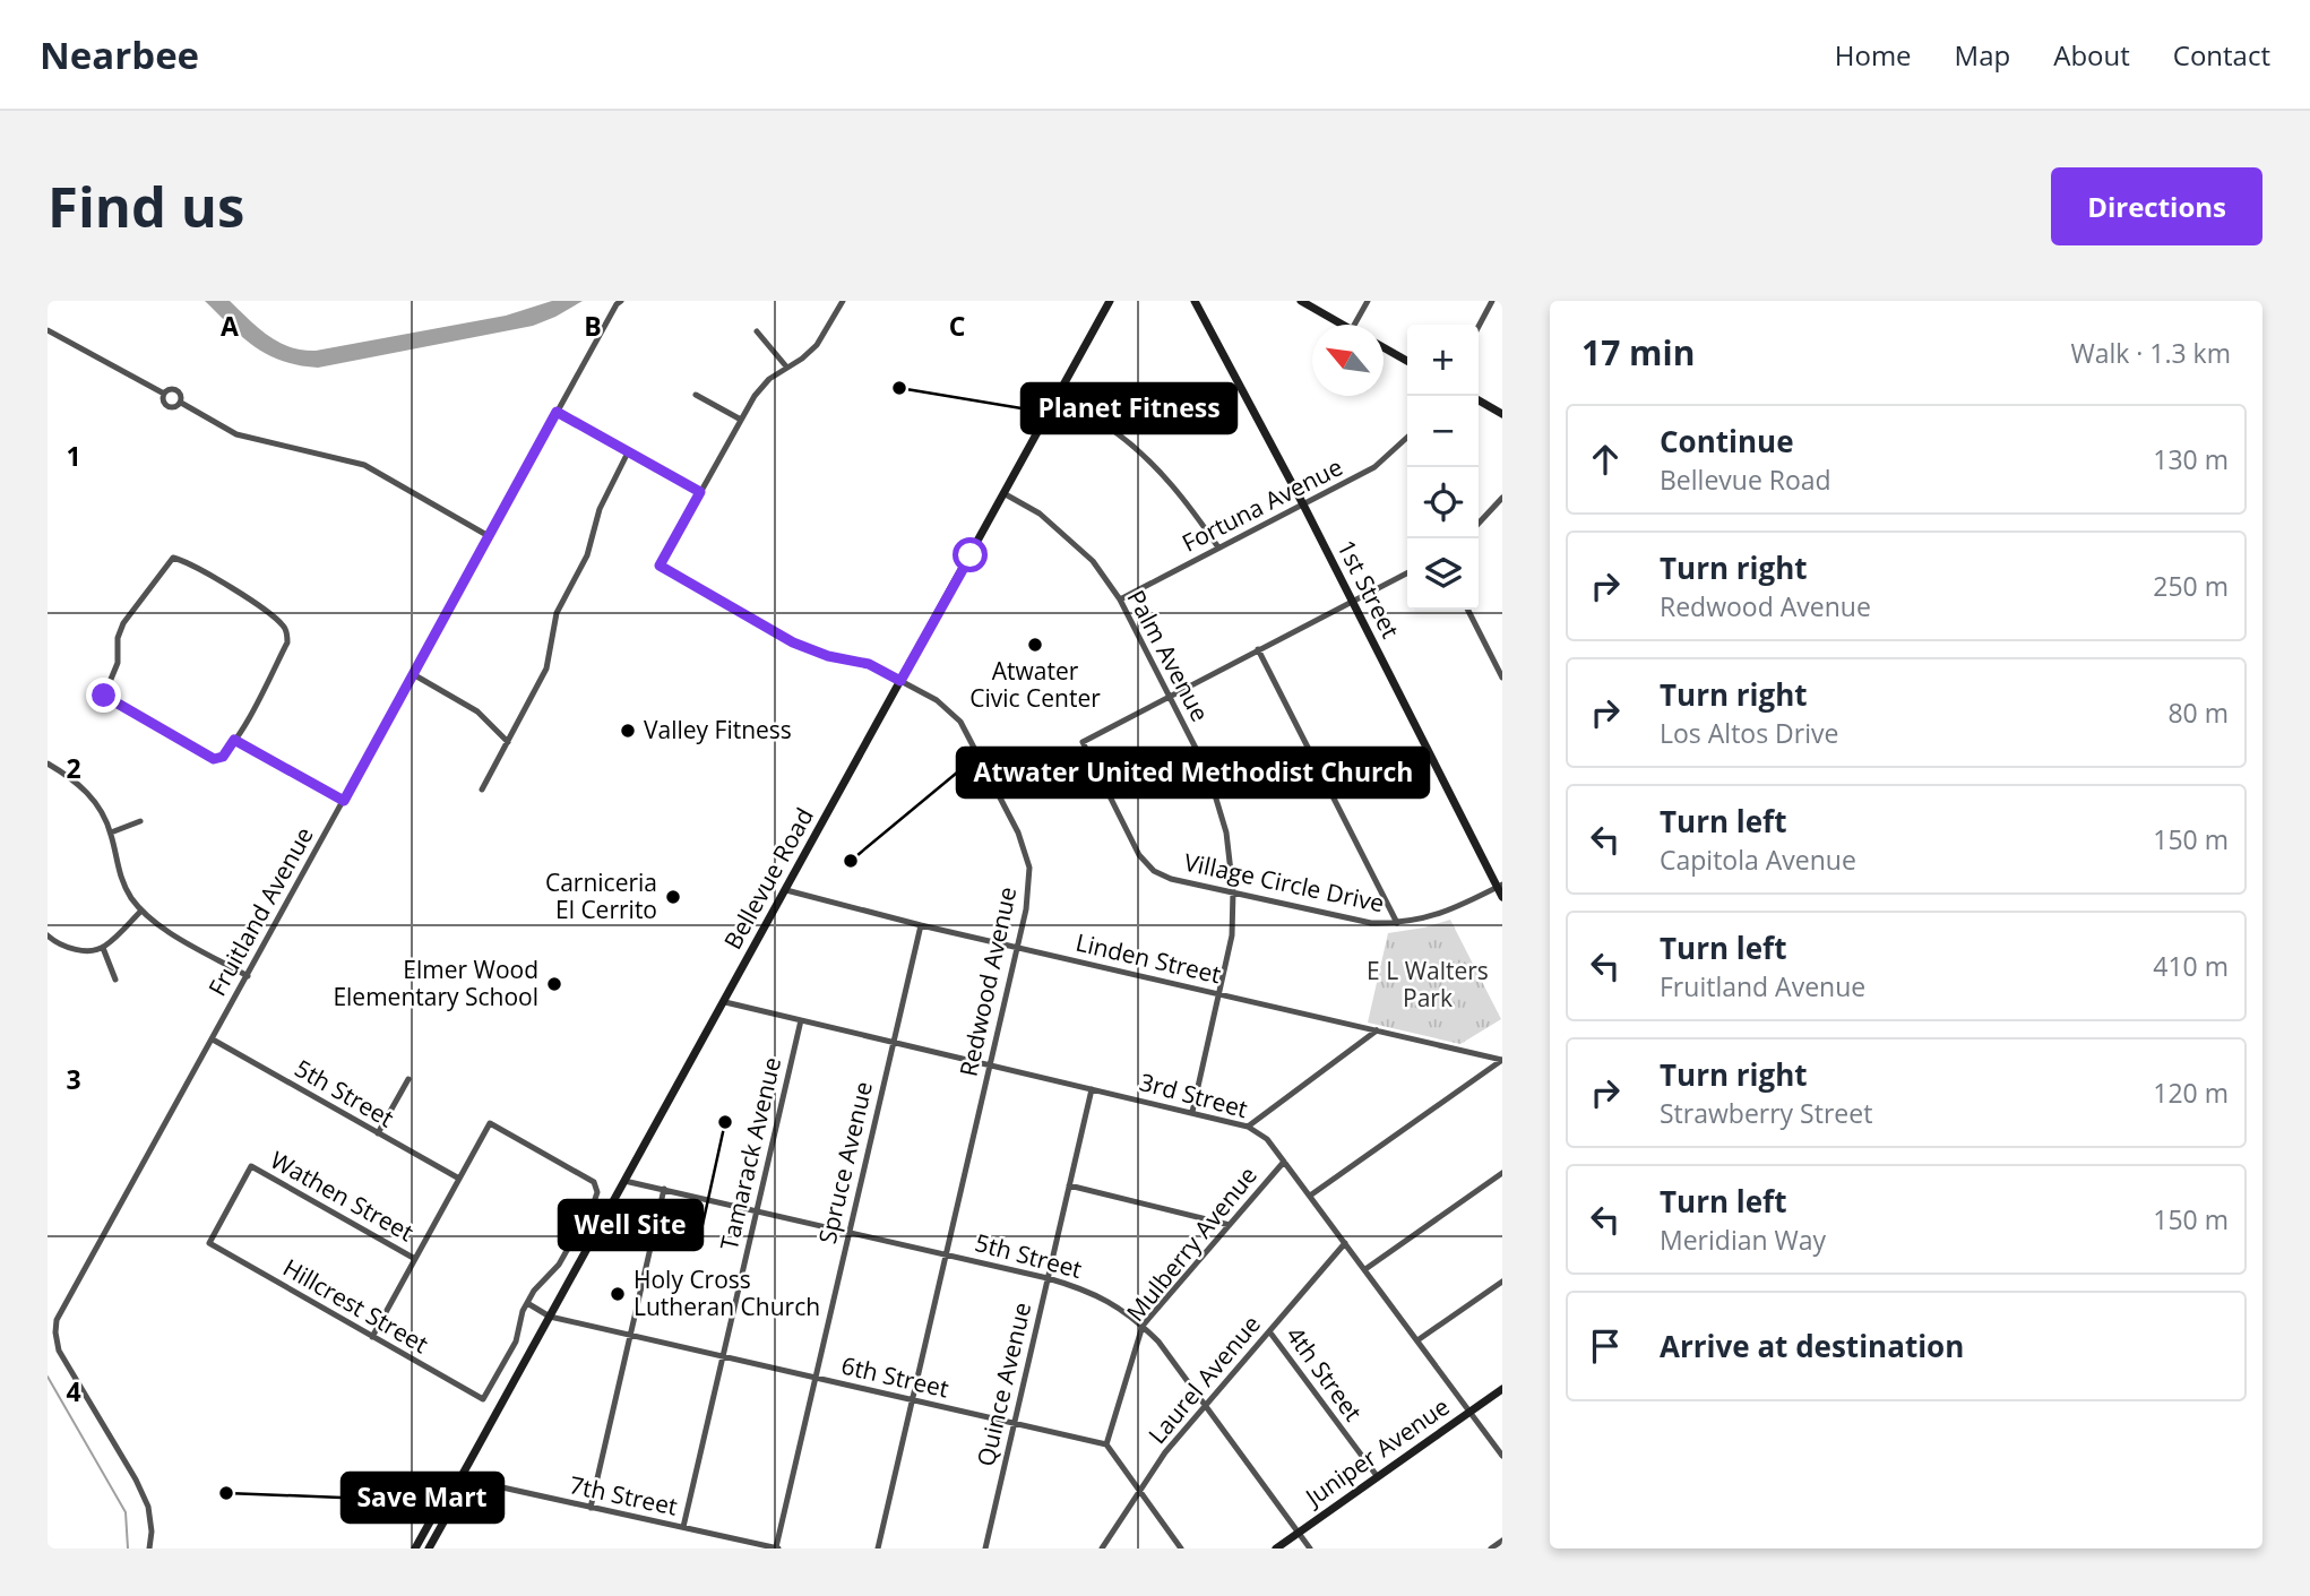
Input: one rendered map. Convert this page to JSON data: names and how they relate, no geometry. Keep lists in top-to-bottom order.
{
  "streets": {
    "main road": ["1st Street", "Bellevue Road", "Juniper Avenue"],
    "street": [
      "Fortuna Avenue",
      "Palm Avenue",
      "Village Circle Drive",
      "Fruitland Avenue",
      "Linden Street",
      "Redwood Avenue",
      "5th Street",
      "3rd Street",
      "Tamarack Avenue",
      "Spruce Avenue",
      "Wathen Street",
      "Mulberry Avenue",
      "Hillcrest Street",
      "4th Street",
      "6th Street",
      "Laurel Avenue",
      "Quince Avenue",
      "7th Street"
    ]
  },
  "crossings": [
    ["Fortuna Avenue", "1st Street"],
    ["Fortuna Avenue", "Palm Avenue"],
    ["1st Street", "Village Circle Drive"],
    ["Palm Avenue", "Bellevue Road"],
    ["Palm Avenue", "Village Circle Drive"],
    ["Palm Avenue", "Linden Street"],
    ["Palm Avenue", "3rd Street"],
    ["Bellevue Road", "Linden Street"],
    ["Bellevue Road", "Redwood Avenue"],
    ["Bellevue Road", "5th Street"],
    ["Bellevue Road", "3rd Street"],
    ["Bellevue Road", "6th Street"],
    ["Bellevue Road", "7th Street"],
    ["Fruitland Avenue", "5th Street"],
    ["Linden Street", "Redwood Avenue"],
    ["Linden Street", "Spruce Avenue"],
    ["Redwood Avenue", "5th Street"],
    ["Redwood Avenue", "3rd Street"],
    ["Redwood Avenue", "6th Street"],
    ["5th Street", "Tamarack Avenue"],
    ["5th Street", "Spruce Avenue"],
    ["5th Street", "Mulberry Avenue"],
    ["5th Street", "Laurel Avenue"],
    ["5th Street", "Quince Avenue"],
    ["5th Street", "Juniper Avenue"],
    ["3rd Street", "Tamarack Avenue"],
    ["3rd Street", "Spruce Avenue"],
    ["3rd Street", "Mulberry Avenue"],
    ["3rd Street", "Laurel Avenue"],
    ["3rd Street", "Quince Avenue"],
    ["3rd Street", "Juniper Avenue"],
    ["Tamarack Avenue", "6th Street"],
    ["Tamarack Avenue", "7th Street"],
    ["Spruce Avenue", "6th Street"],
    ["Spruce Avenue", "7th Street"],
    ["Wathen Street", "Hillcrest Street"],
    ["Mulberry Avenue", "6th Street"],
    ["Hillcrest Street", "6th Street"],
    ["4th Street", "Laurel Avenue"],
    ["4th Street", "Juniper Avenue"],
    ["6th Street", "Quince Avenue"]
  ],
  "parks": ["E L Walters Park"],
  "places": [
    "Planet Fitness",
    "Atwater Civic Center",
    "Valley Fitness",
    "Atwater United Methodist Church",
    "Carniceria El Cerrito",
    "Elmer Wood Elementary School",
    "Well Site",
    "Holy Cross Lutheran Church",
    "Save Mart"
  ],
  "north": "top left",
  "page": {
    "header": "Nearbee",
    "nav": [
      "Home",
      "Map",
      "About",
      "Contact"
    ],
    "buttons": "Directions",
    "title": "Find us",
    "heading": ["17 min", "Walk · 1.3 km"],
    "map_buttons": ["+", "−"],
    "list": [
      ["Continue", "Bellevue Road", "130 m"],
      ["Turn right", "Redwood Avenue", "250 m"],
      ["Turn right", "Los Altos Drive", "80 m"],
      ["Turn left", "Capitola Avenue", "150 m"],
      ["Turn left", "Fruitland Avenue", "410 m"],
      ["Turn right", "Strawberry Street", "120 m"],
      ["Turn left", "Meridian Way", "150 m"],
      "Arrive at destination"
    ]
  },
  "grid": {
    "columns": ["A", "B", "C"],
    "rows": [
      "1",
      "2",
      "3",
      "4"
    ]
  }
}
